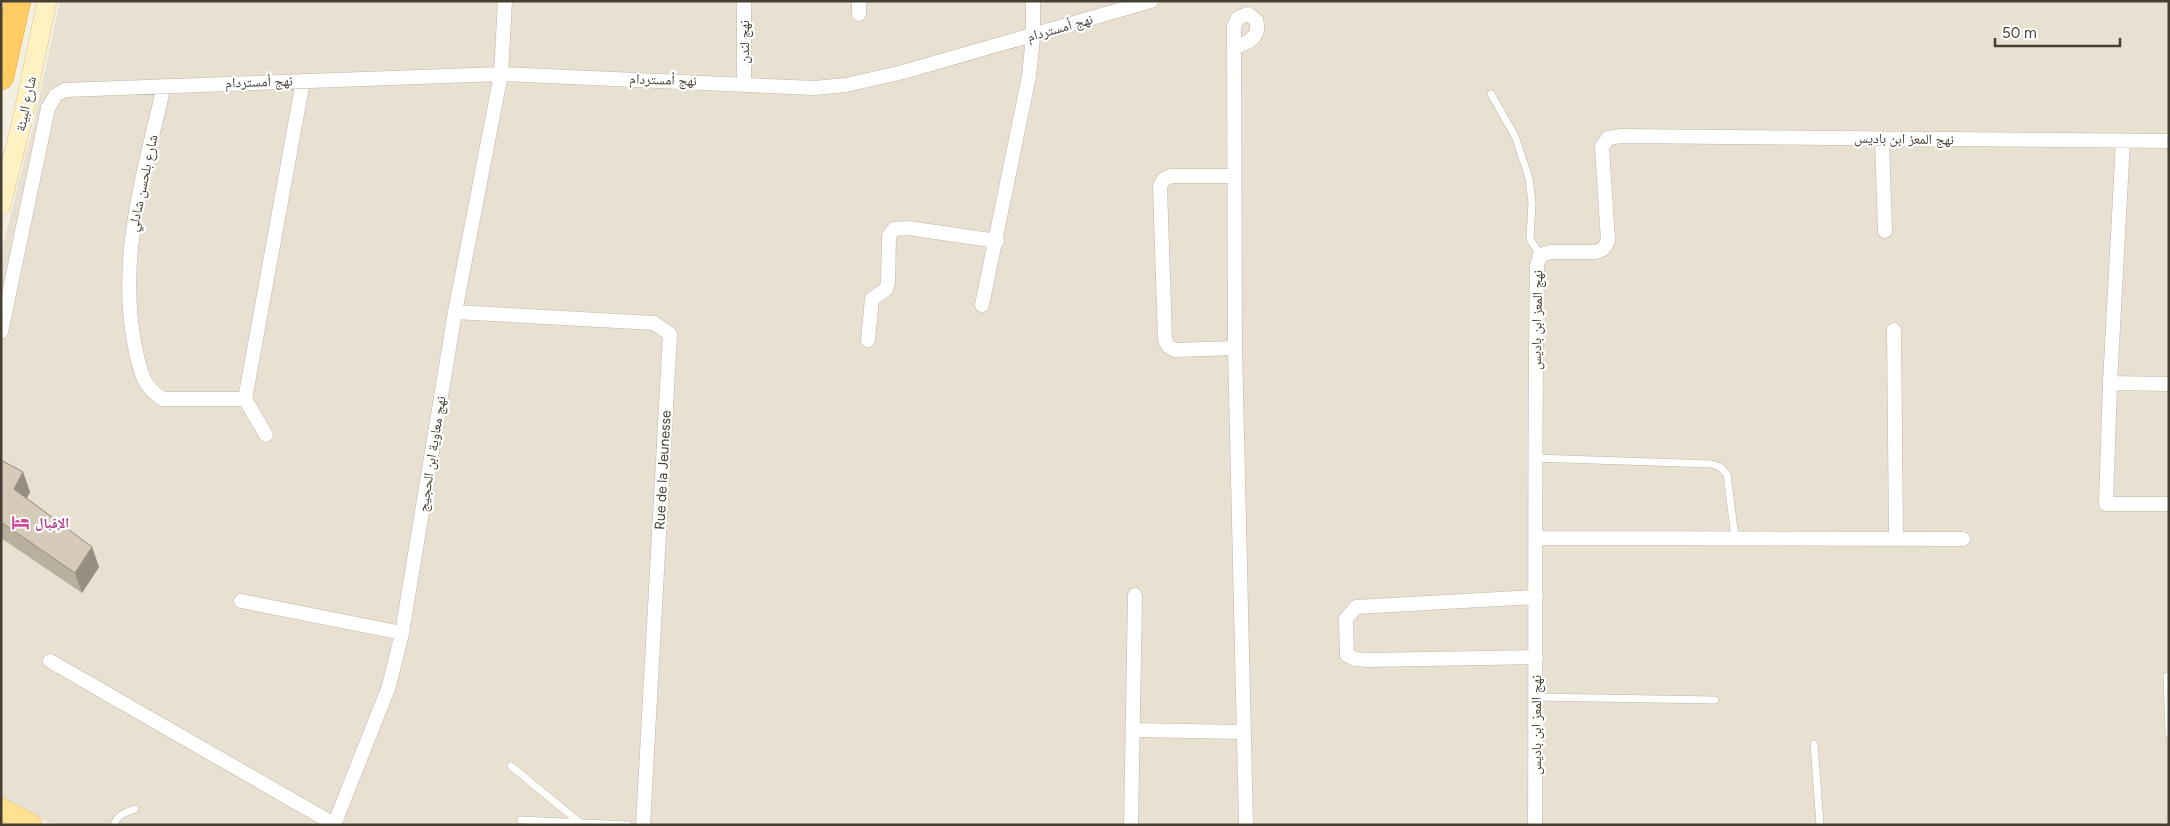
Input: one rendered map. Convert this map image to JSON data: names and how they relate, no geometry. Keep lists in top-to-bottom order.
{
  "streets": {
    "main road": ["شارع البيئة"],
    "street": [
      "نهج أمستردام",
      "نهج لندن",
      "نهج المعز ابن باديس",
      "شارع بلحسن شادلي",
      "نهج معاوية ابن الحجيج",
      "Rue de la Jeunesse"
    ]
  },
  "crossings": [
    ["نهج أمستردام", "نهج لندن"],
    ["نهج أمستردام", "شارع بلحسن شادلي"],
    ["نهج أمستردام", "نهج معاوية ابن الحجيج"],
    ["نهج معاوية ابن الحجيج", "Rue de la Jeunesse"]
  ],
  "places": {
    "hotel": ["الإقبال"]
  },
  "scale_bar": "50 m"
}
